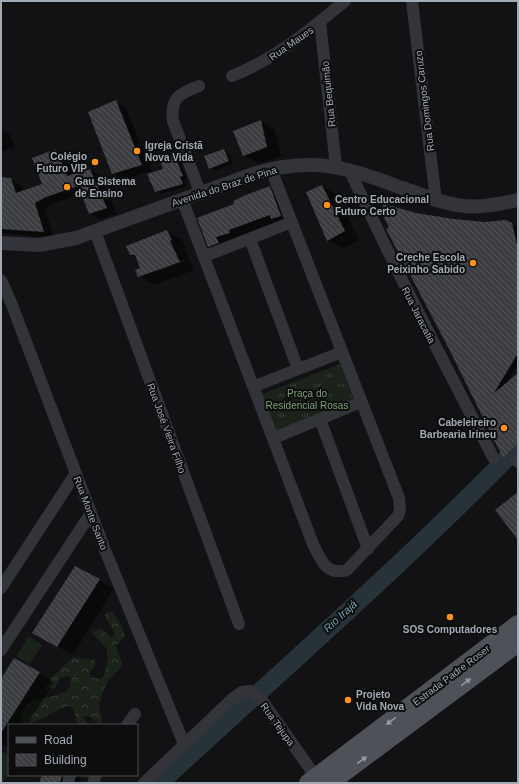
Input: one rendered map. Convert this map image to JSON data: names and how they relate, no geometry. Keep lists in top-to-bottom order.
{
  "streets": {
    "main road": ["Estrada Padre Roser"],
    "street": [
      "Rua Maues",
      "Rua Bequimão",
      "Rua Domingos Caruzo",
      "Avenida do Braz de Pina",
      "Rua Jaracatia",
      "Rua José Vieira Filho",
      "Rua Monte Santo",
      "Rua Tejupa"
    ]
  },
  "crossings": [
    ["Rua Maues", "Rua Bequimão"],
    ["Rua Bequimão", "Avenida do Braz de Pina"],
    ["Rua Bequimão", "Rua Jaracatia"],
    ["Rua Domingos Caruzo", "Avenida do Braz de Pina"],
    ["Avenida do Braz de Pina", "Rua Jaracatia"],
    ["Avenida do Braz de Pina", "Rua José Vieira Filho"],
    ["Rua Monte Santo", "Rua Tejupa"],
    ["Estrada Padre Roser", "Rua Tejupa"]
  ],
  "water": ["Rio Irajá"],
  "parks": ["Praça do Residencial Rosas"],
  "places": [
    "Igreja Cristã Nova Vida",
    "Colégio Futuro VIP",
    "Gau Sistema de Ensino",
    "Centro Educacional Futuro Certo",
    "Creche Escola Peixinho Sabido",
    "Cabeleireiro Barbearia Irineu",
    "SOS Computadores",
    "Projeto Vida Nova"
  ],
  "legend": ["Road", "Building"]
}
